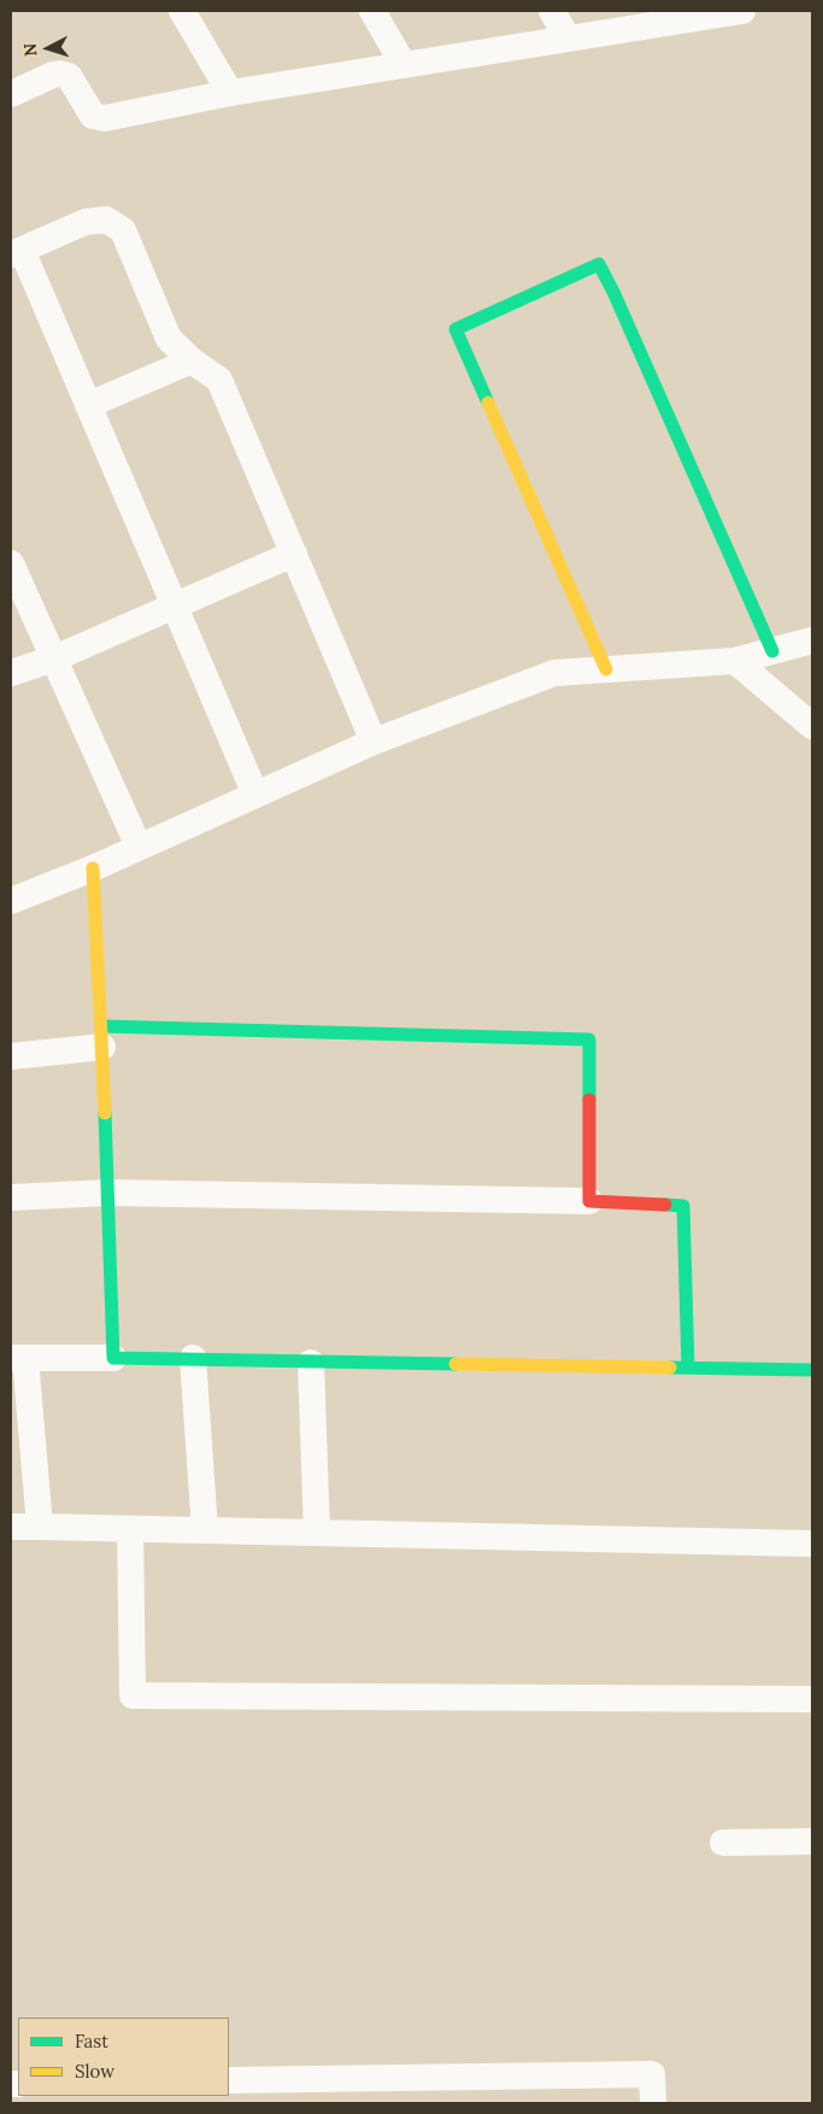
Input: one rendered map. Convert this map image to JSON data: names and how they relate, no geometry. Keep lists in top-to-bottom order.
{
  "legend": ["Fast", "Slow"],
  "north": "left"
}
